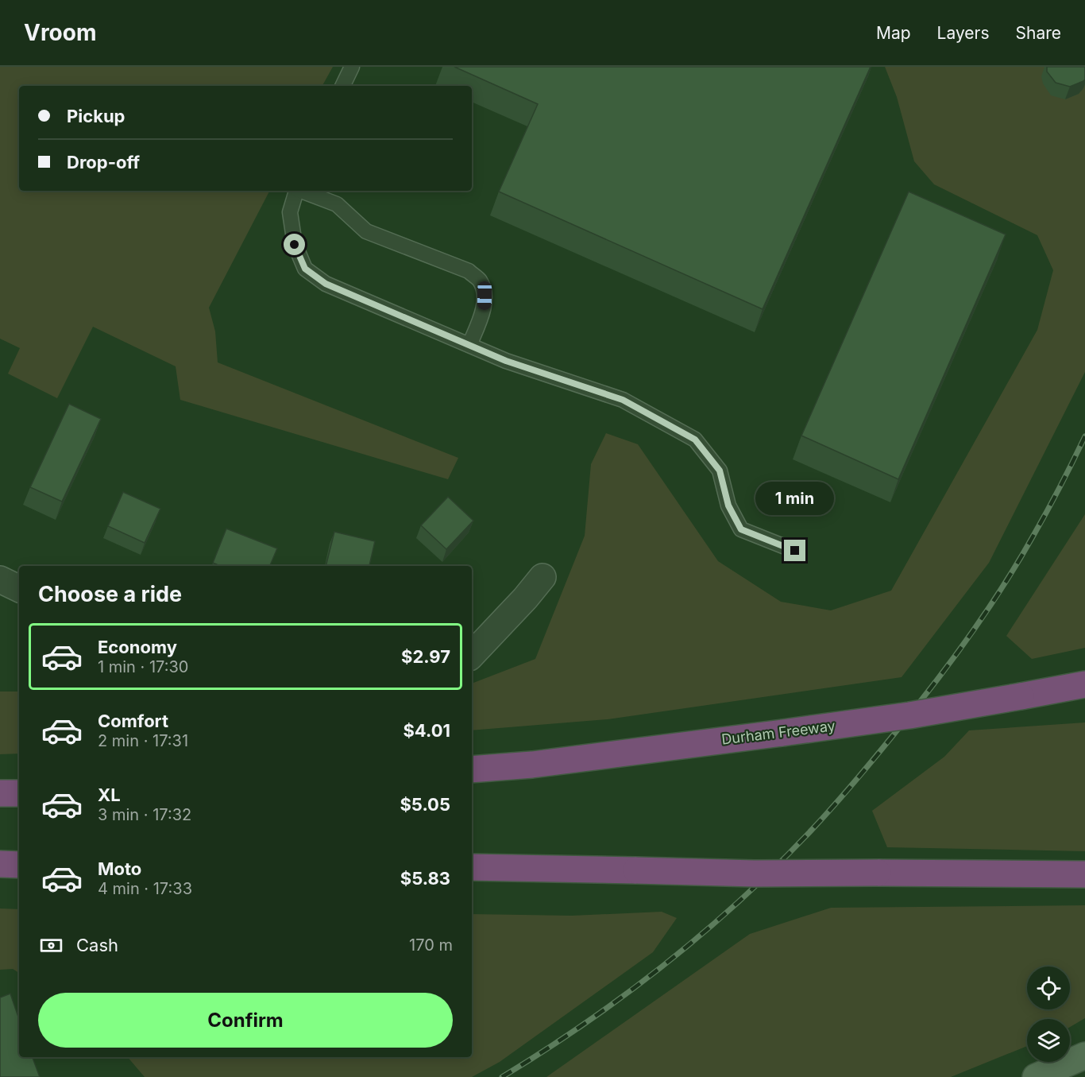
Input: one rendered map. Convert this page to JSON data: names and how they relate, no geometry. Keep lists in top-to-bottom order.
{
  "streets": {
    "highway": ["Durham Freeway"]
  },
  "page": {
    "header": "Vroom",
    "nav": ["Map", "Layers", "Share"],
    "banner": ["Pickup", "Drop-off"],
    "bubble": "1 min",
    "heading": "Choose a ride",
    "list": [
      {
        "name": "Economy",
        "note": "1 min · 17:30",
        "value": "$2.97"
      },
      {
        "name": "Comfort",
        "note": "2 min · 17:31",
        "value": "$4.01"
      },
      {
        "name": "XL",
        "note": "3 min · 17:32",
        "value": "$5.05"
      },
      {
        "name": "Moto",
        "note": "4 min · 17:33",
        "value": "$5.83"
      }
    ],
    "pay": ["Cash", "170 m"],
    "buttons": "Confirm"
  }
}
